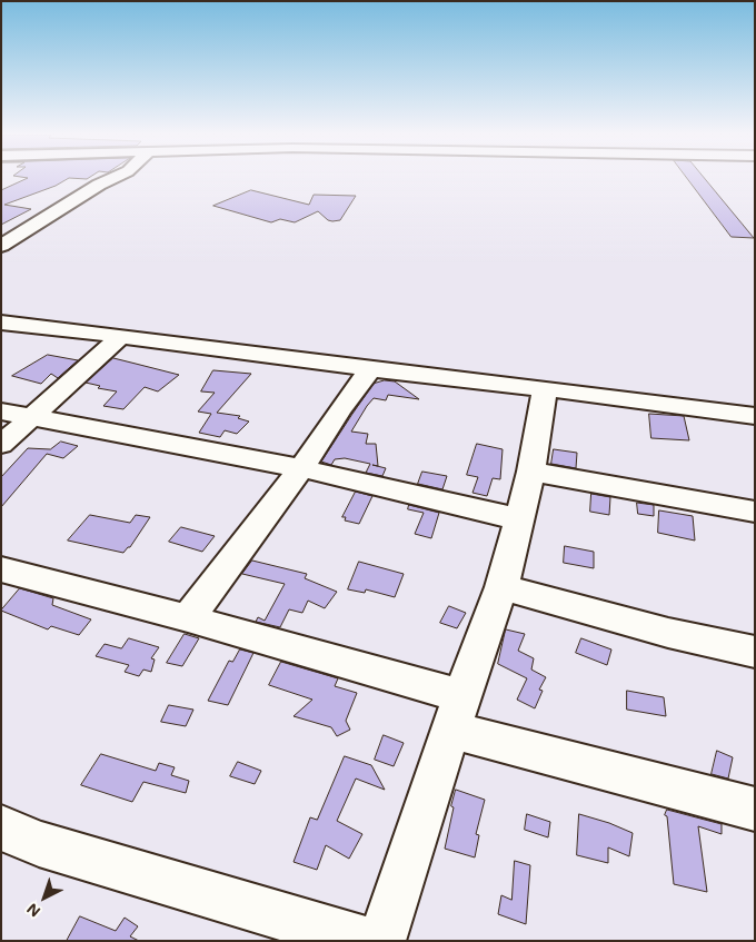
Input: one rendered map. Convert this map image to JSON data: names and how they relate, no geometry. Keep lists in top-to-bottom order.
{
  "north": "bottom left"
}
